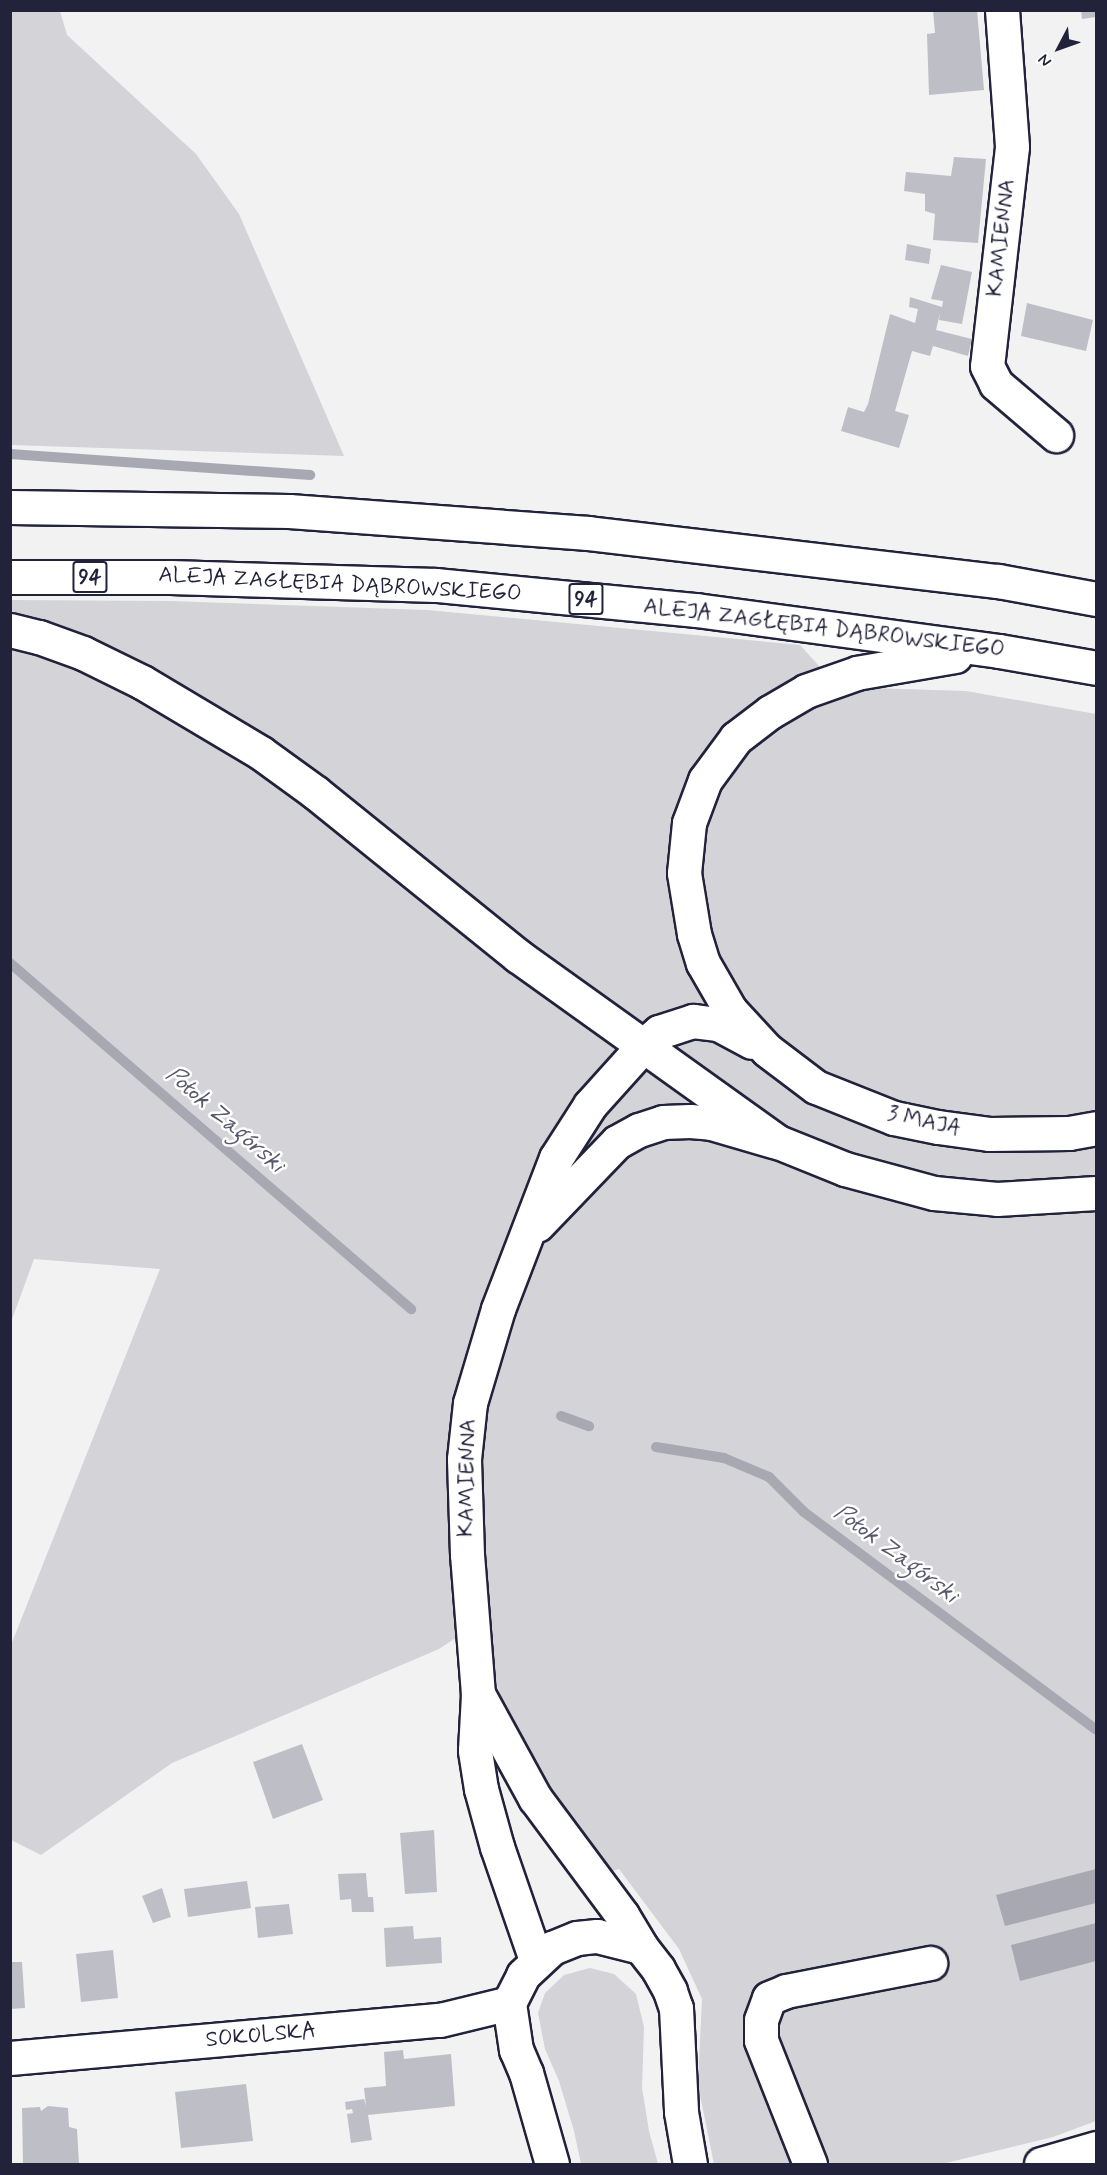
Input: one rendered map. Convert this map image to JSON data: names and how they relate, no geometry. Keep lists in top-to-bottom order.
{
  "streets": {
    "main road": [
      "KAMIENNA",
      "94",
      "ALEJA ZAGŁĘBIA DĄBROWSKIEGO",
      "3 MAJA",
      "SOKOLSKA"
    ]
  },
  "crossings": [
    ["KAMIENNA", "3 MAJA"]
  ],
  "water": ["Potok Zagórski"],
  "north": "bottom left"
}
